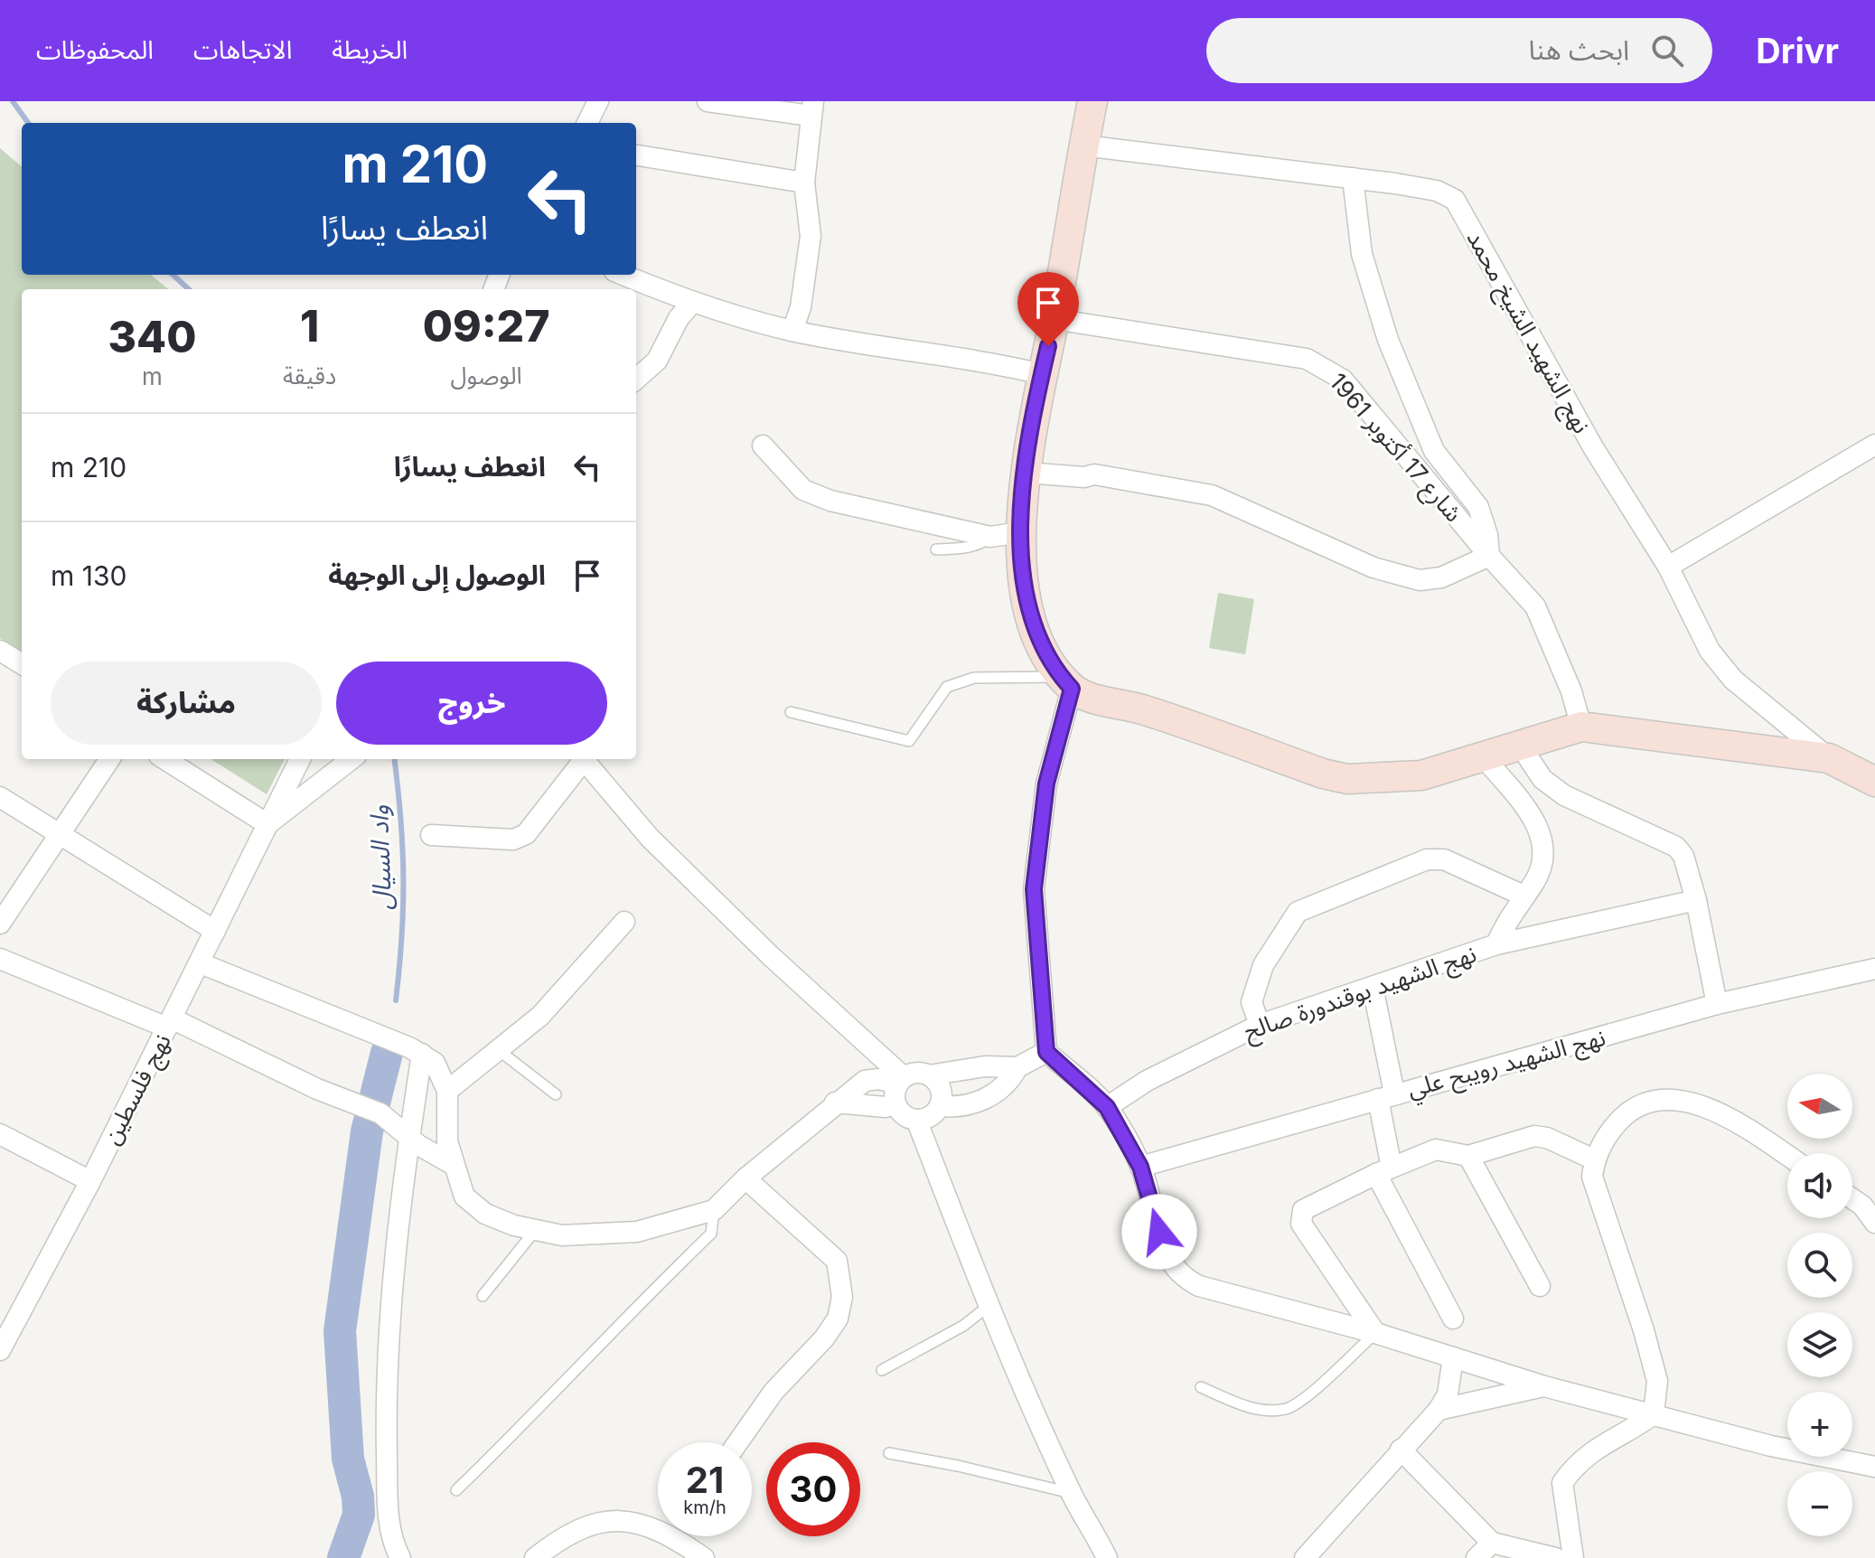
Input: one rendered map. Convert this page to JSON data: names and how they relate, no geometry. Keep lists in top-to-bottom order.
{
  "streets": {
    "street": [
      "نهج الشهيد الشيخ محمد",
      "شارع 17 أكتوبر 1961",
      "نهج الشهيد بوقندورة صالح",
      "نهج الشهيد رويبح علي",
      "نهج فلسطين"
    ]
  },
  "water": ["واد السيال"],
  "north": "left",
  "page": {
    "header": "Drivr",
    "search": "ابحث هنا",
    "nav": ["الخريطة", "الاتجاهات", "المحفوظات"],
    "turn": ["210 m", "انعطف يسارًا"],
    "eta": [
      "09:27",
      "الوصول",
      "1",
      "دقيقة",
      "340",
      "m"
    ],
    "list": [
      {
        "name": "انعطف يسارًا",
        "value": "210 m"
      },
      {
        "name": "الوصول إلى الوجهة",
        "value": "130 m"
      }
    ],
    "buttons": ["خروج", "مشاركة"],
    "map_buttons": ["+", "−"],
    "speed": "21 km/h",
    "limit": "30"
  }
}
